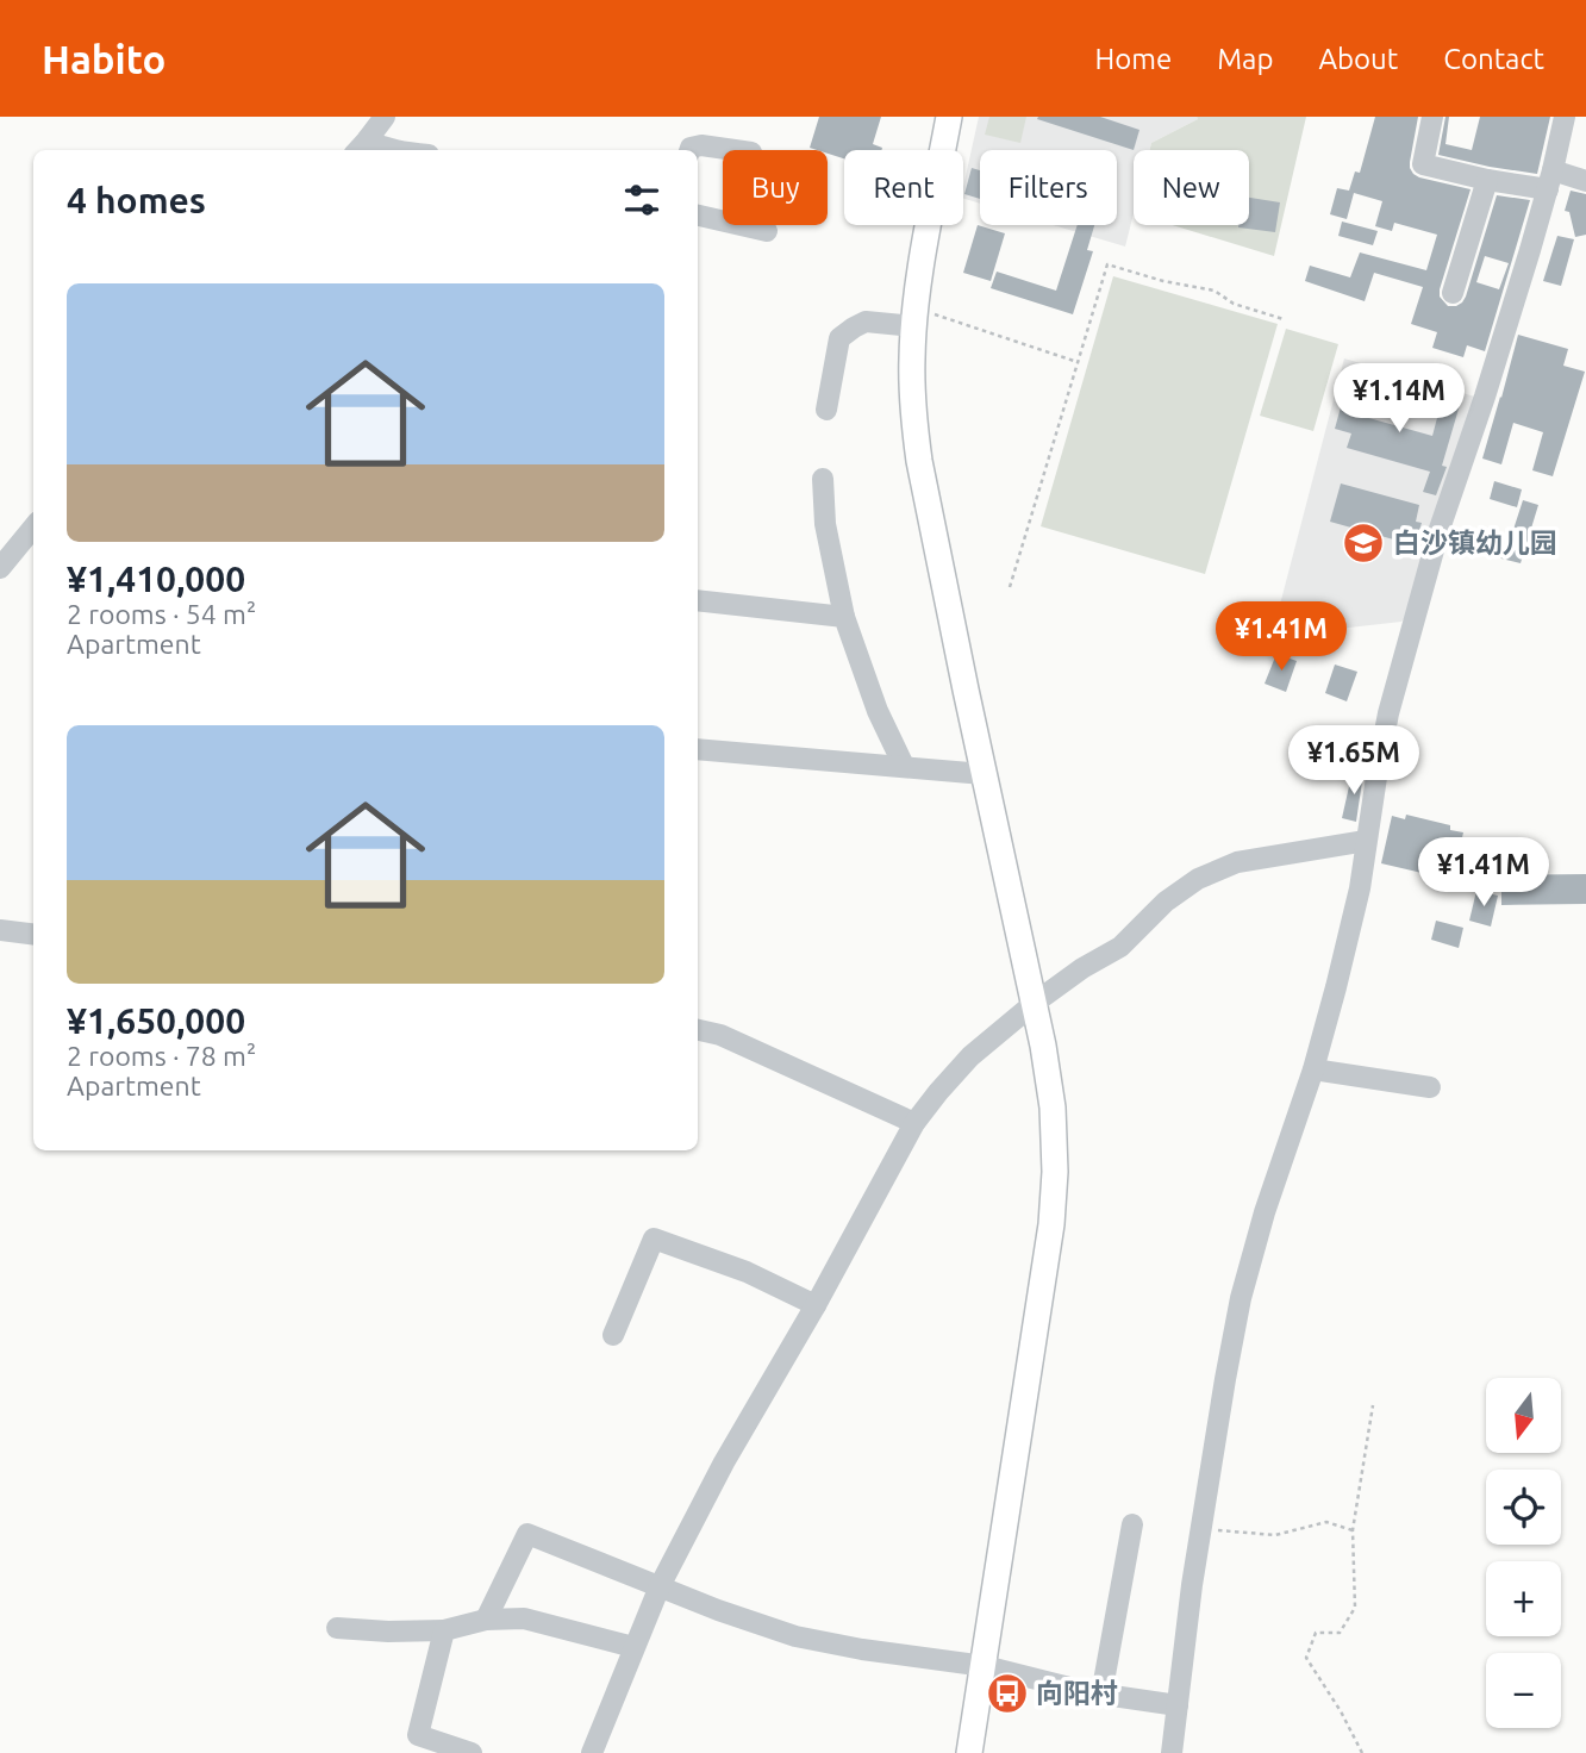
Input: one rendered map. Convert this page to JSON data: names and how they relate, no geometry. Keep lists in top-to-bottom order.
{
  "places": {
    "school or university": ["白沙镇幼儿园"],
    "bus stop": ["向阳村"]
  },
  "north": "bottom",
  "page": {
    "header": "Habito",
    "nav": [
      "Home",
      "Map",
      "About",
      "Contact"
    ],
    "chip": [
      "Buy",
      "Rent",
      "Filters",
      "New"
    ],
    "heading": "4 homes",
    "list": [
      {
        "name": "¥1,410,000",
        "note": "2 rooms · 54 m² · Apartment"
      },
      {
        "name": "¥1,650,000",
        "note": "2 rooms · 78 m² · Apartment"
      }
    ],
    "price": [
      "¥1.14M",
      "¥1.41M",
      "¥1.65M",
      "¥1.41M"
    ],
    "map_buttons": ["+", "−"]
  }
}
